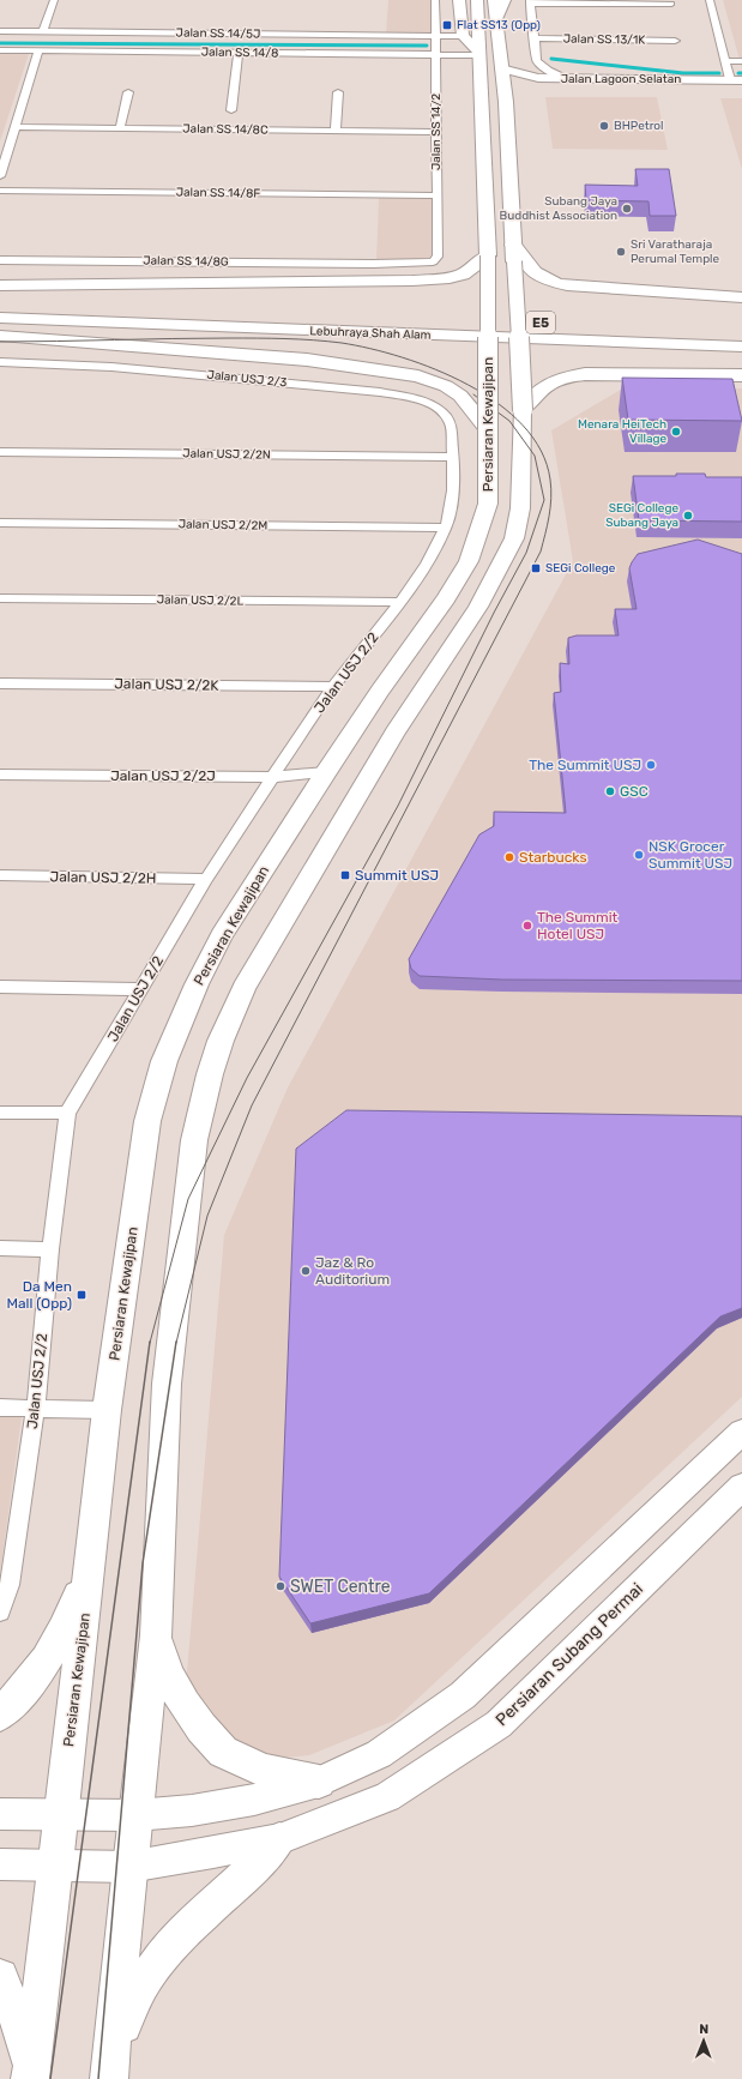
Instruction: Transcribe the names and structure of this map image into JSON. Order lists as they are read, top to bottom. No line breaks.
{"streets":{"highway":["E5","Lebuhraya Shah Alam"],"main road":["Jalan Lagoon Selatan","Persiaran Kewajipan","Persiaran Subang Permai"],"street":["Jalan SS 14/5J","Jalan SS 13/1K","Jalan SS 14/8","Jalan SS 14/8C","Jalan SS 14/2","Jalan SS 14/8F","Jalan SS 14/8G","Jalan USJ 2/3","Jalan USJ 2/2N","Jalan USJ 2/2M","Jalan USJ 2/2L","Jalan USJ 2/2","Jalan USJ 2/2K","Jalan USJ 2/2J","Jalan USJ 2/2H"]},"crossings":[["Jalan SS 14/5J","Jalan SS 14/2"],["Jalan SS 14/8","Jalan SS 14/2"],["Jalan SS 14/8","Persiaran Kewajipan"],["Jalan SS 14/8C","Jalan SS 14/2"],["Jalan SS 14/2","Jalan SS 14/8F"],["Jalan SS 14/2","Jalan SS 14/8G"],["Jalan USJ 2/3","Jalan USJ 2/2N"],["Jalan USJ 2/3","Jalan USJ 2/2"],["Persiaran Kewajipan","Jalan USJ 2/2J"],["Persiaran Kewajipan","Persiaran Subang Permai"],["Jalan USJ 2/2N","Jalan USJ 2/2"],["Jalan USJ 2/2M","Jalan USJ 2/2"],["Jalan USJ 2/2L","Jalan USJ 2/2"],["Jalan USJ 2/2","Jalan USJ 2/2K"],["Jalan USJ 2/2","Jalan USJ 2/2J"],["Jalan USJ 2/2","Jalan USJ 2/2H"]],"places":{"transit":["Flat SS13 (Opp)","SEGi College","Summit USJ","Da Men Mall (Opp)"],"other":["BHPetrol","Subang Jaya Buddhist Association","Sri Varatharaja Perumal Temple","Menara HeiTech Village","SEGi College Subang Jaya","The Summit USJ","GSC","NSK Grocer Summit USJ","Starbucks","The Summit Hotel USJ","Jaz & Ro Auditorium","SWET Centre"]},"north":"top"}
